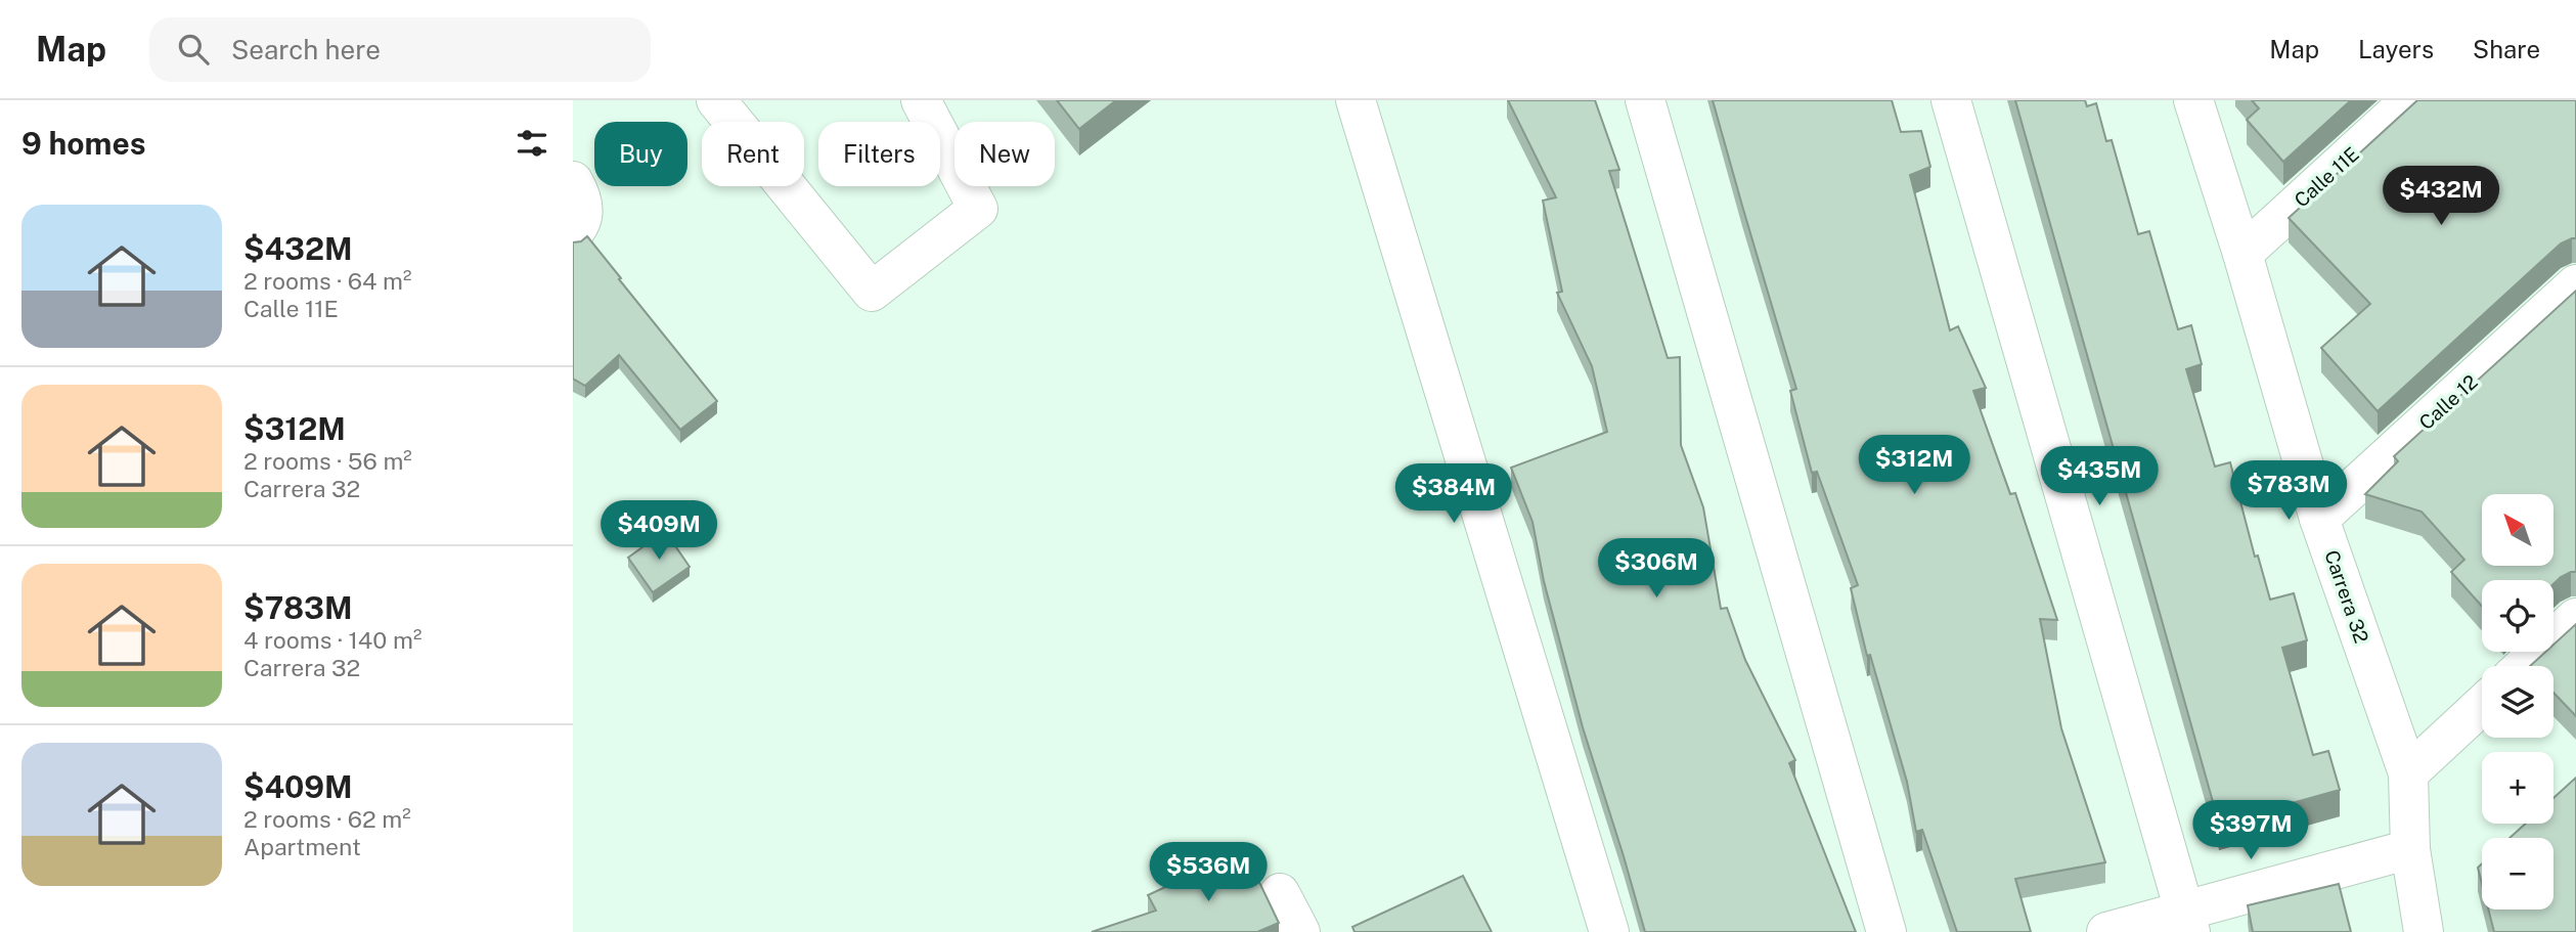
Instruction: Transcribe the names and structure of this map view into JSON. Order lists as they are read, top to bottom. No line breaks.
{"streets":{"street":["Calle 11E","Calle 12","Carrera 32"]},"crossings":[["Calle 11E","Carrera 32"],["Calle 12","Carrera 32"]],"north":"top left","page":{"header":"Map","search":"Search here","nav":["Map","Layers","Share"],"heading":"9 homes","chip":["Buy","Rent","Filters","New"],"price":["$432M","$312M","$435M","$783M","$384M","$409M","$306M","$397M","$536M"],"list":[{"name":"$432M","note":"2 rooms · 64 m² · Calle 11E"},{"name":"$312M","note":"2 rooms · 56 m² · Carrera 32"},{"name":"$783M","note":"4 rooms · 140 m² · Carrera 32"},{"name":"$409M","note":"2 rooms · 62 m² · Apartment"}],"map_buttons":["+","−"]}}
